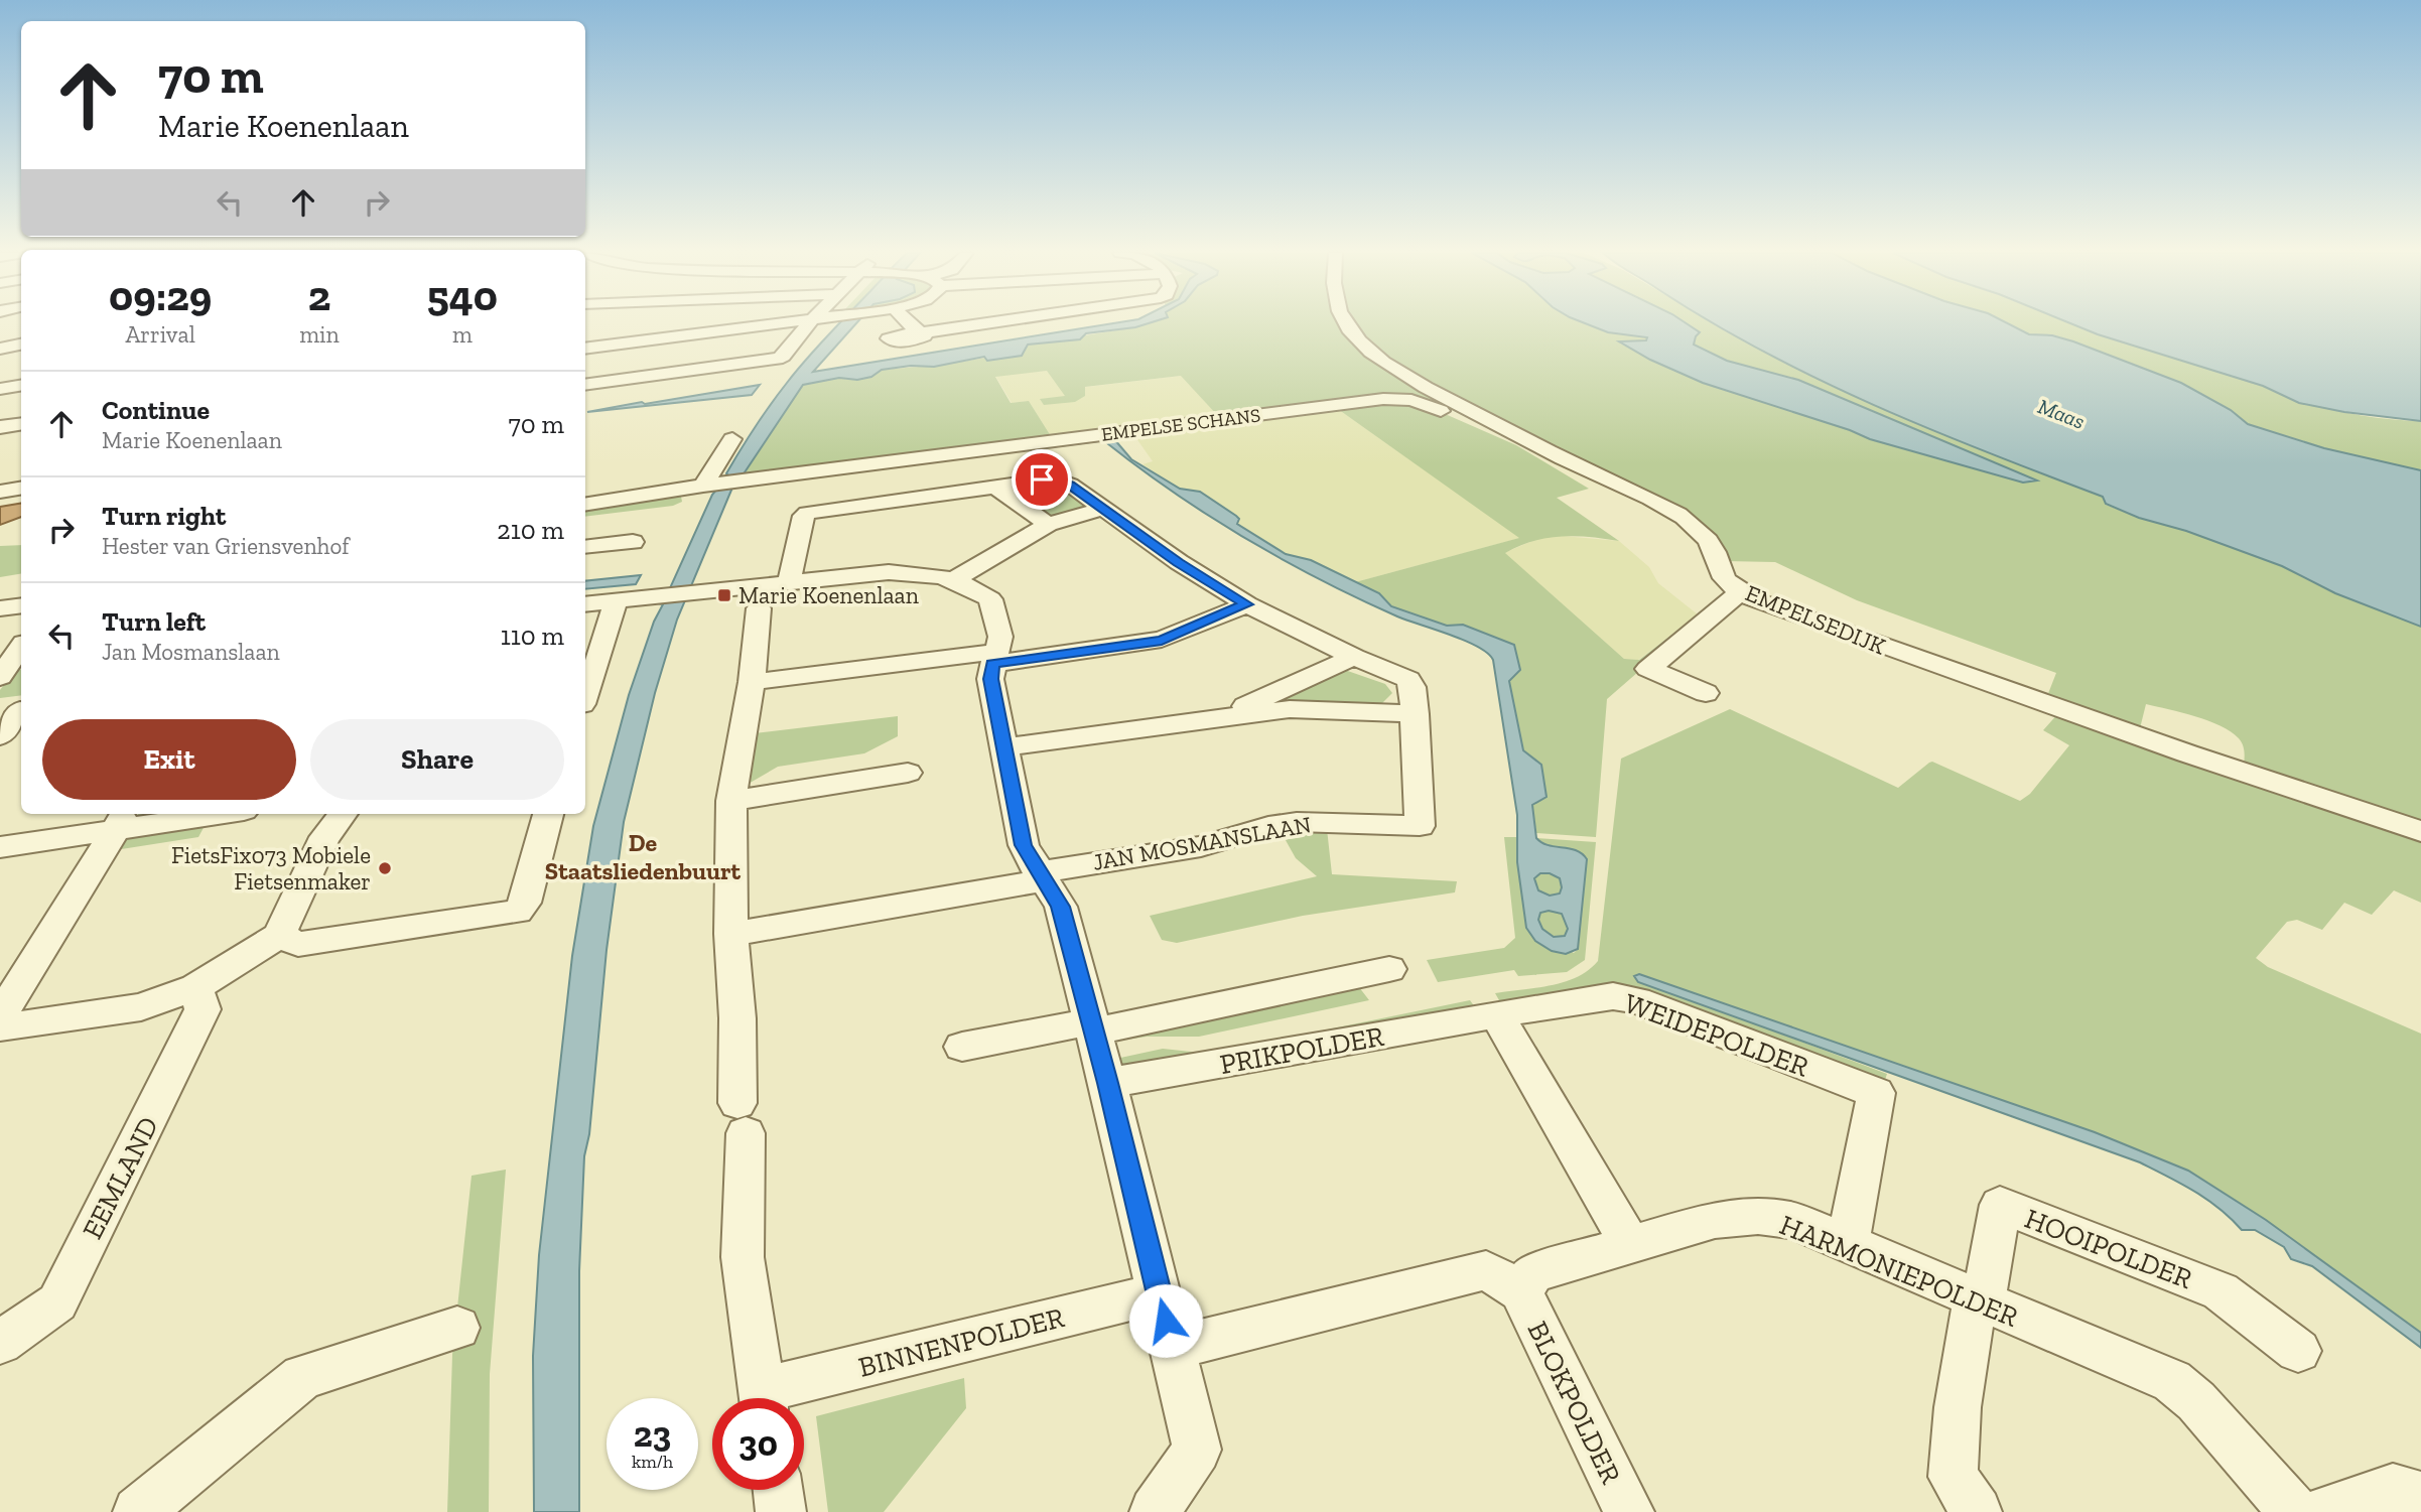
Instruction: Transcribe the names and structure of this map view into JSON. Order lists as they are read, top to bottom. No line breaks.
{"streets":{"street":["EMPELSE SCHANS","EMPELSEDIJK","JAN MOSMANSLAAN","WEIDEPOLDER","PRIKPOLDER","EEMLAND","HOOIPOLDER","HARMONIEPOLDER","BINNENPOLDER","BLOKPOLDER"]},"crossings":[["EMPELSE SCHANS","EMPELSEDIJK"],["WEIDEPOLDER","PRIKPOLDER"],["WEIDEPOLDER","HARMONIEPOLDER"],["HOOIPOLDER","HARMONIEPOLDER"],["HARMONIEPOLDER","BLOKPOLDER"]],"districts":["De Staatsliedenbuurt"],"water":["Maas"],"places":{"transit":["Marie Koenenlaan"],"other":["FietsFix073 Mobiele Fietsenmaker"]},"page":{"turn":["70 m","Marie Koenenlaan"],"eta":["09:29","Arrival","2","min","540","m"],"list":[{"name":"Continue","note":"Marie Koenenlaan","value":"70 m"},{"name":"Turn right","note":"Hester van Griensvenhof","value":"210 m"},{"name":"Turn left","note":"Jan Mosmanslaan","value":"110 m"}],"buttons":["Exit","Share"],"speed":"23 km/h","limit":"30"}}
